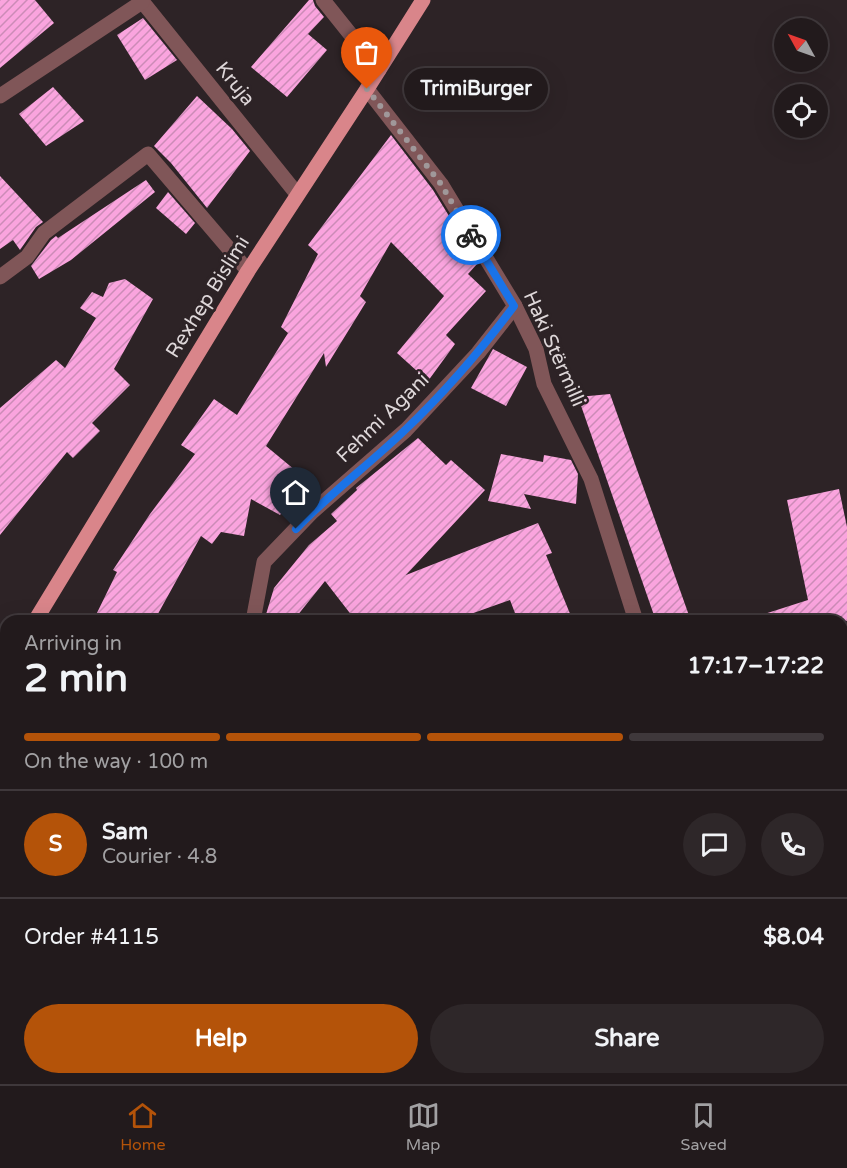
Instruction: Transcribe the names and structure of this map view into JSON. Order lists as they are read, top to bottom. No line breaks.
{"streets":{"main road":["Rexhep Bislimi"],"street":["Kruja","Haki Stërmilli","Fehmi Agani"]},"crossings":[["Kruja","Rexhep Bislimi"],["Rexhep Bislimi","Haki Stërmilli"],["Haki Stërmilli","Fehmi Agani"]],"places":["TrimiBurger"],"north":"top left","page":{"bubble":"TrimiBurger","heading":["2 min","Arriving in","17:17–17:22"],"panel":["Sam","Courier · 4.8","Order #4115","$8.04"],"bar":"On the way · 100 m","round":"S","buttons":["Help","Share"],"tabs":["Home","Map","Saved"]}}
